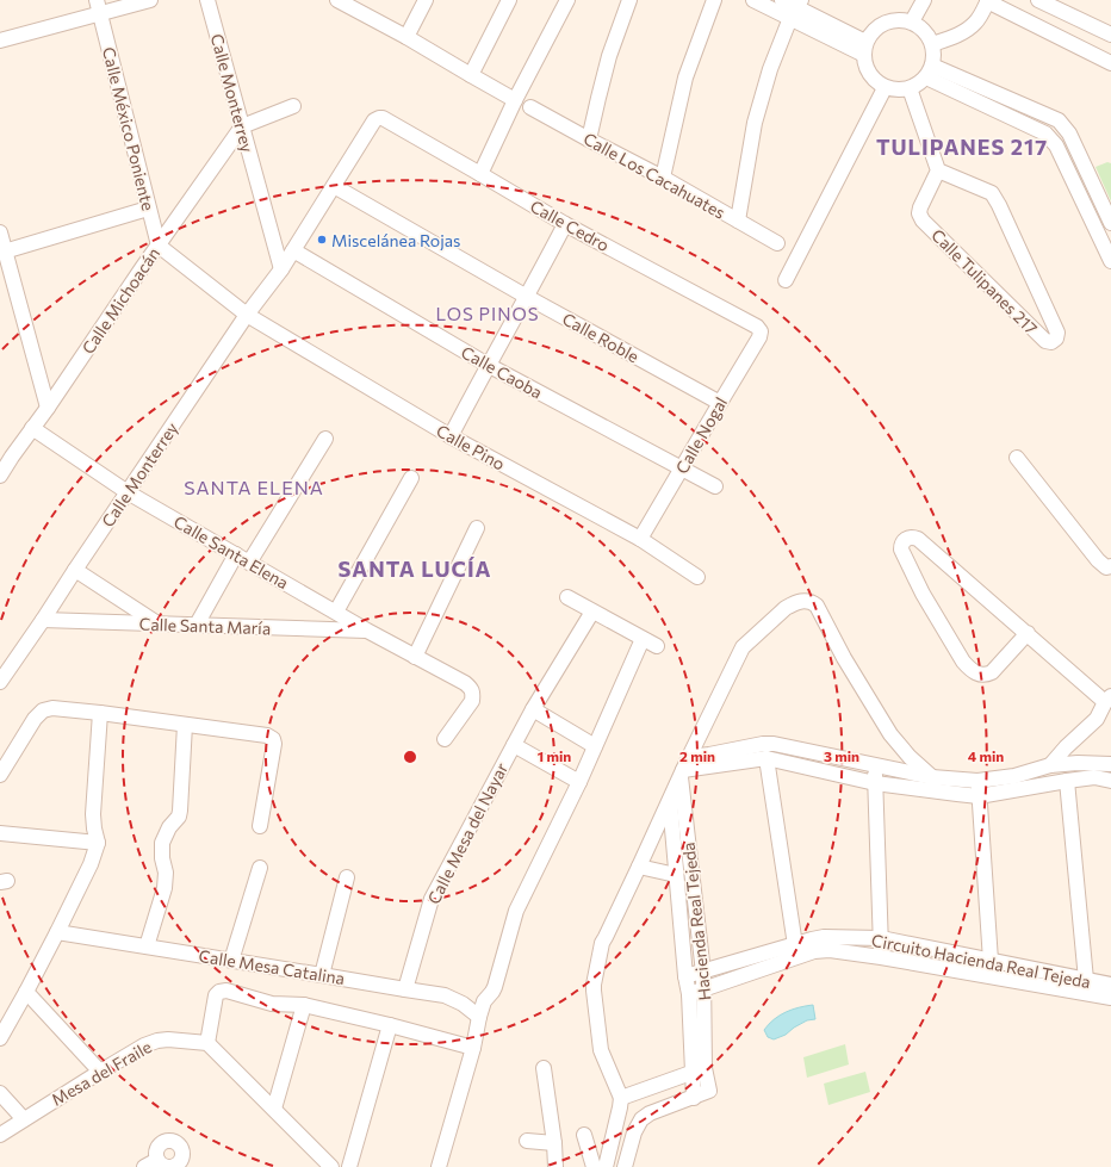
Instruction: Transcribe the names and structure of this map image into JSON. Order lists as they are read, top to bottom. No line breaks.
{"streets":{"street":["Calle Monterrey","Calle México Poniente","Calle Los Cacahuates","Calle Cedro","Calle Tulipanes 217","Calle Michoacán","Calle Roble","Calle Caoba","Calle Nogal","Calle Pino","Calle Santa Elena","Calle Santa María","Calle Mesa del Nayar","Hacienda Real Tejeda","Circuito Hacienda Real Tejeda","Calle Mesa Catalina","Mesa del Fraile"]},"crossings":[["Calle Monterrey","Calle Cedro"],["Calle Monterrey","Calle Michoacán"],["Calle Monterrey","Calle Roble"],["Calle Monterrey","Calle Caoba"],["Calle Monterrey","Calle Pino"],["Calle Monterrey","Calle Santa Elena"],["Calle Monterrey","Calle Santa María"],["Calle México Poniente","Calle Michoacán"],["Calle México Poniente","Calle Pino"],["Calle Cedro","Calle Nogal"],["Calle Michoacán","Calle Pino"],["Calle Michoacán","Calle Santa Elena"],["Calle Roble","Calle Nogal"],["Calle Caoba","Calle Nogal"],["Calle Nogal","Calle Pino"],["Calle Santa Elena","Calle Santa María"],["Calle Mesa del Nayar","Calle Mesa Catalina"],["Hacienda Real Tejeda","Circuito Hacienda Real Tejeda"],["Calle Mesa Catalina","Mesa del Fraile"]],"districts":["TULIPANES 217","LOS PINOS","SANTA ELENA","SANTA LUCÍA"],"places":["Miscelánea Rojas"],"rings":["1 min","2 min","3 min","4 min"]}
